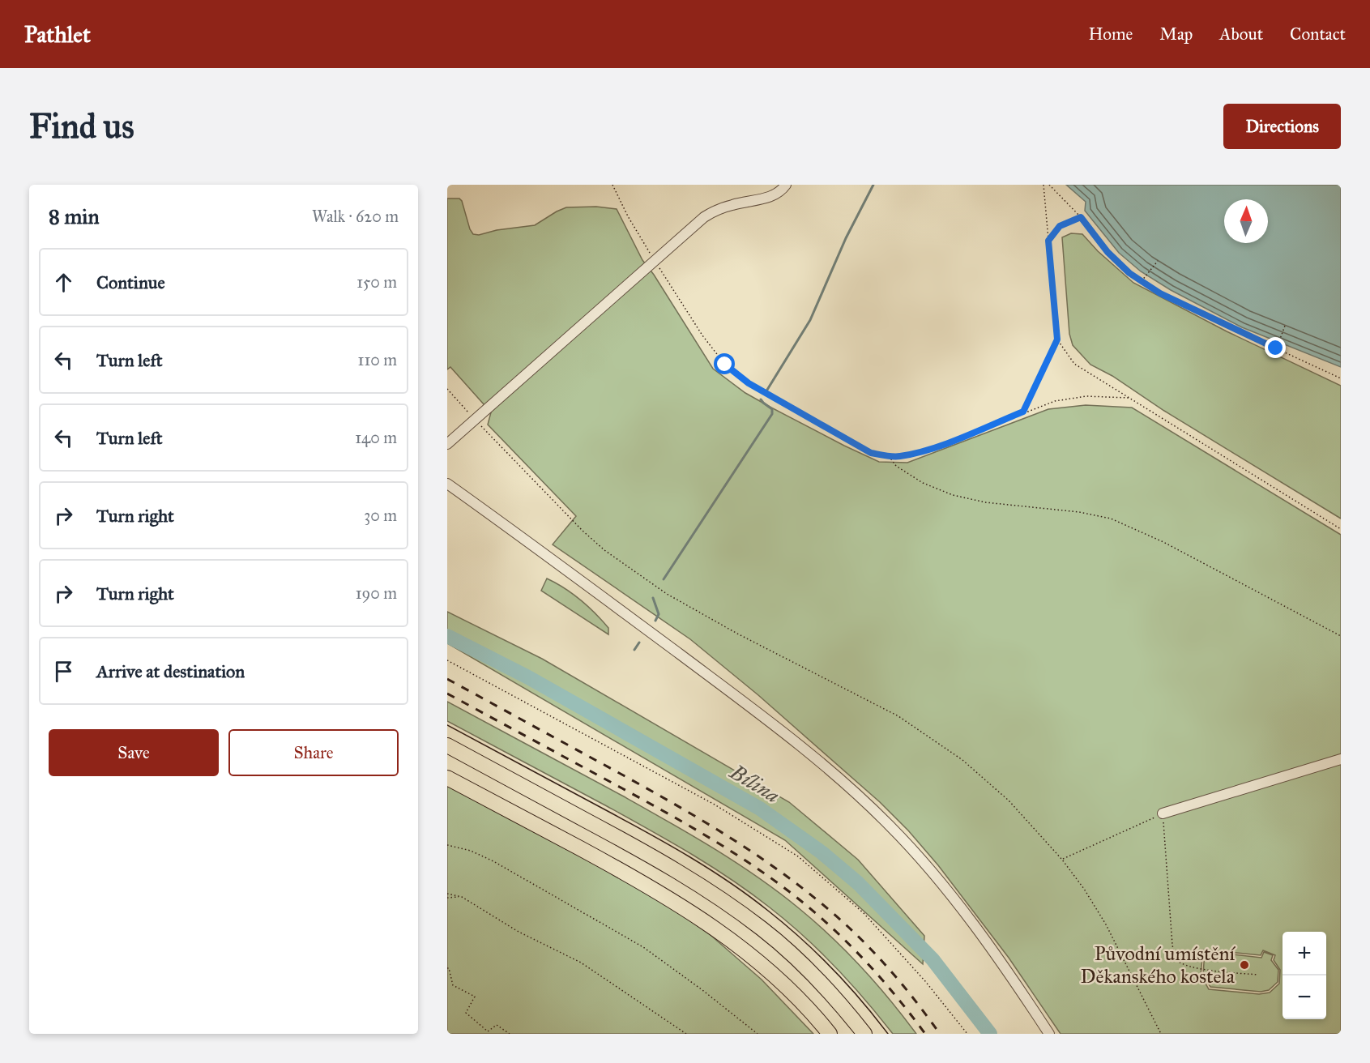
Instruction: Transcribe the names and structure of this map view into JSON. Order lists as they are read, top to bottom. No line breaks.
{"water":["Bílina"],"places":["Původní umístění Děkanského kostela"],"north":"top","page":{"header":"Pathlet","nav":["Home","Map","About","Contact"],"buttons":["Directions",["Save","Share"]],"title":"Find us","heading":["8 min","Walk · 620 m"],"list":[["Continue","150 m"],["Turn left","110 m"],["Turn left","140 m"],["Turn right","30 m"],["Turn right","190 m"],"Arrive at destination"],"map_buttons":["+","−"]}}
